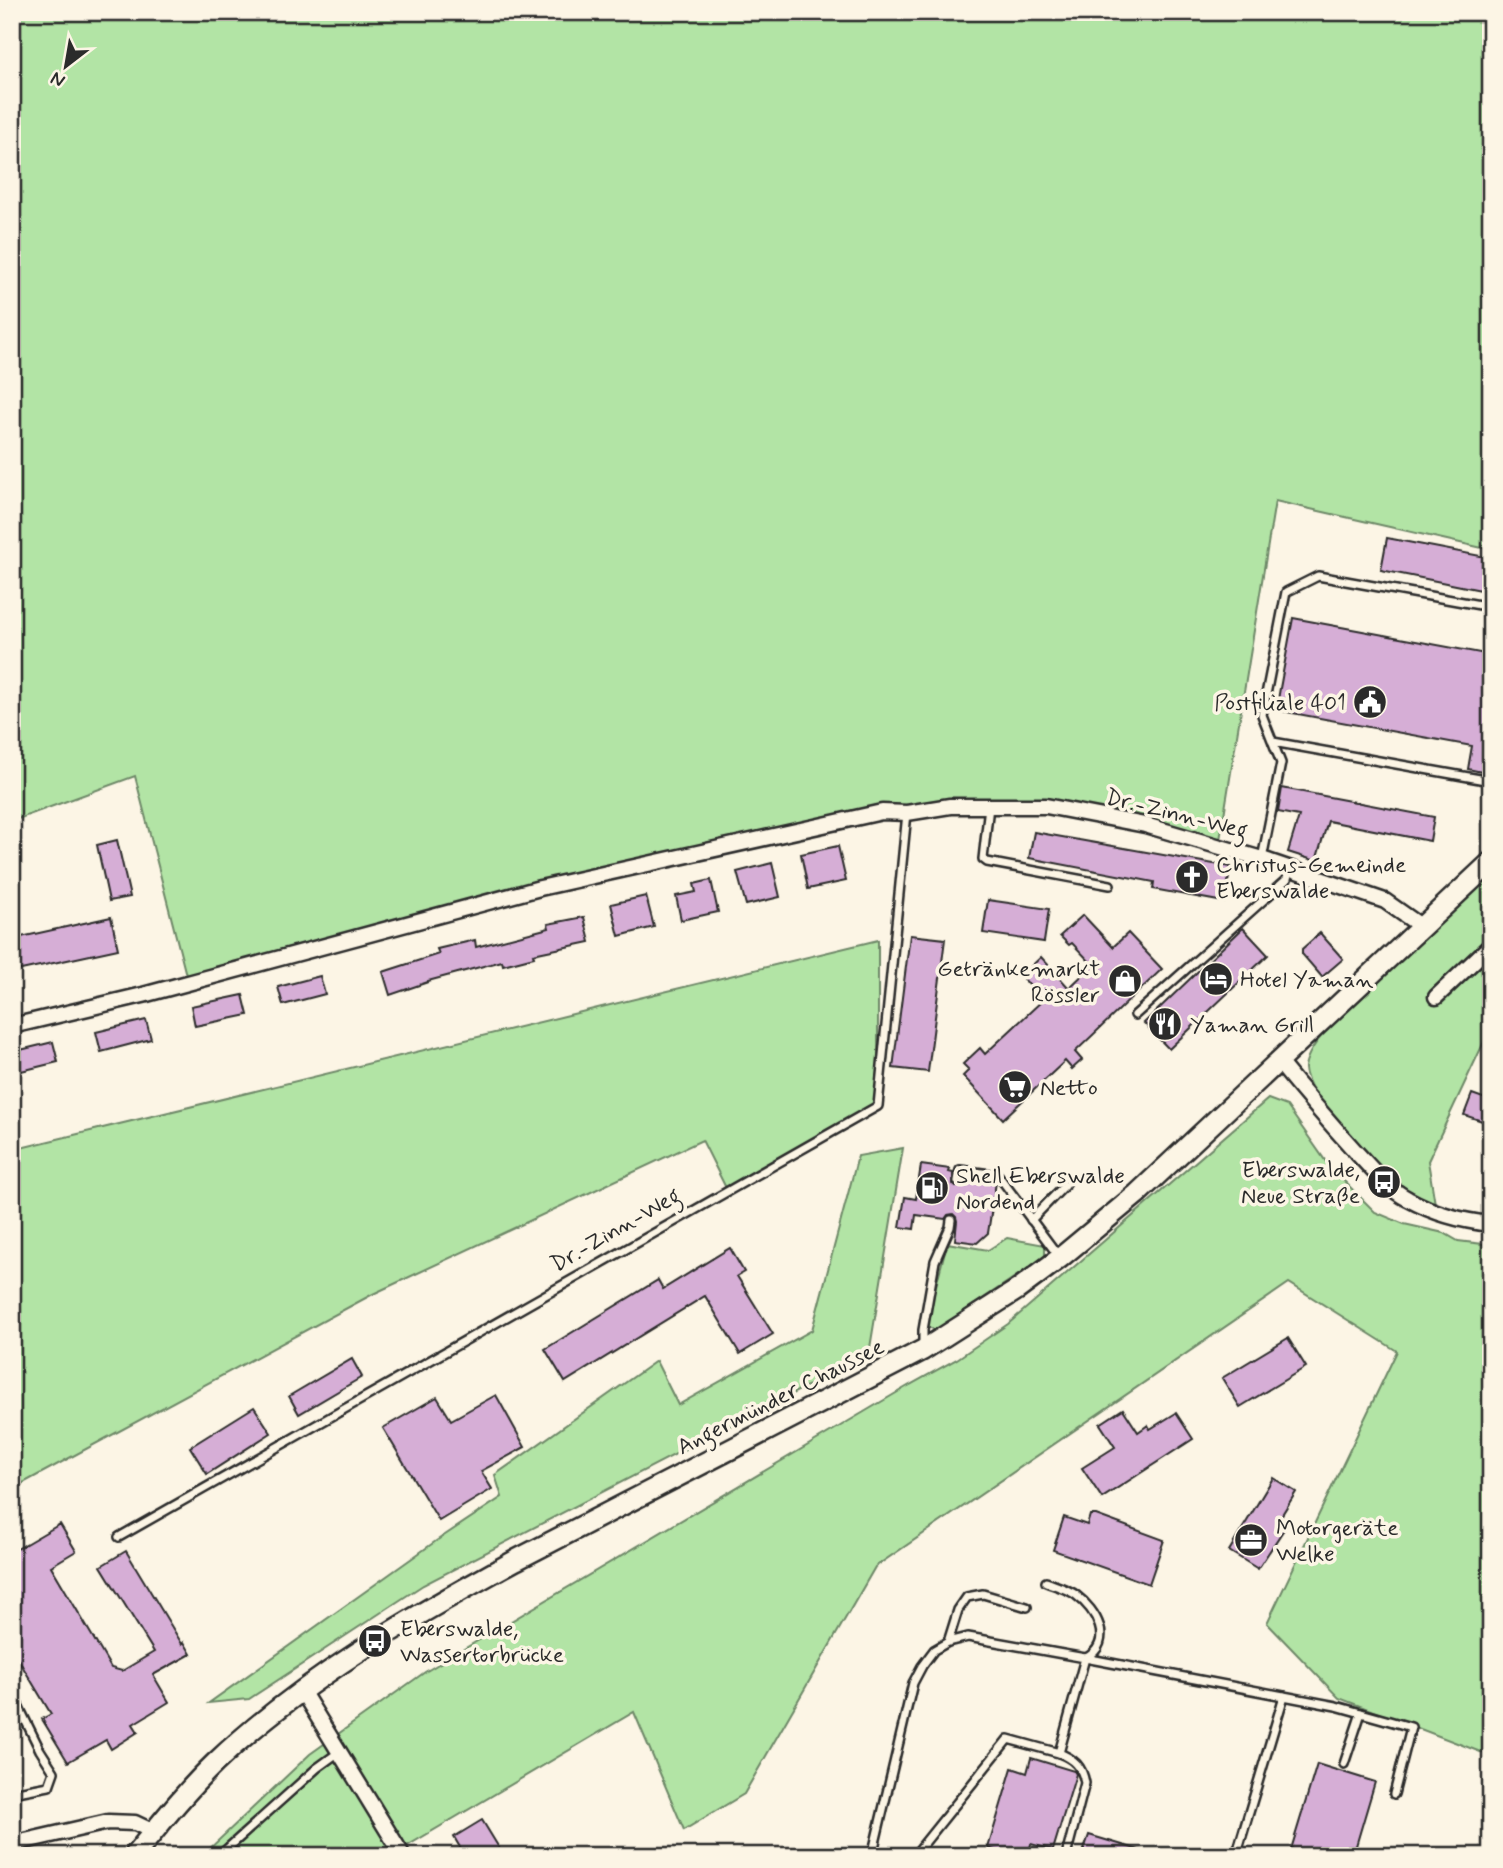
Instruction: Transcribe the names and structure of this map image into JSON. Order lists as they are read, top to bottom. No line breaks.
{"streets":{"main road":["Angermünder Chaussee"],"street":["Dr.-Zinn-Weg"]},"crossings":[["Dr.-Zinn-Weg","Angermünder Chaussee"]],"places":{"public building":["Postfiliale 401"],"church":["Christus-Gemeinde Eberswalde"],"hotel":["Hotel Yaman"],"shop":["Getränkemarkt Rössler"],"restaurant":["Yaman Grill"],"supermarket":["Netto"],"bus stop":["Eberswalde, Neue Straße","Eberswalde, Wassertorbrücke"],"fuel station":["Shell Eberswalde Nordend"],"office":["Motorgeräte Welke"]},"north":"bottom left"}
